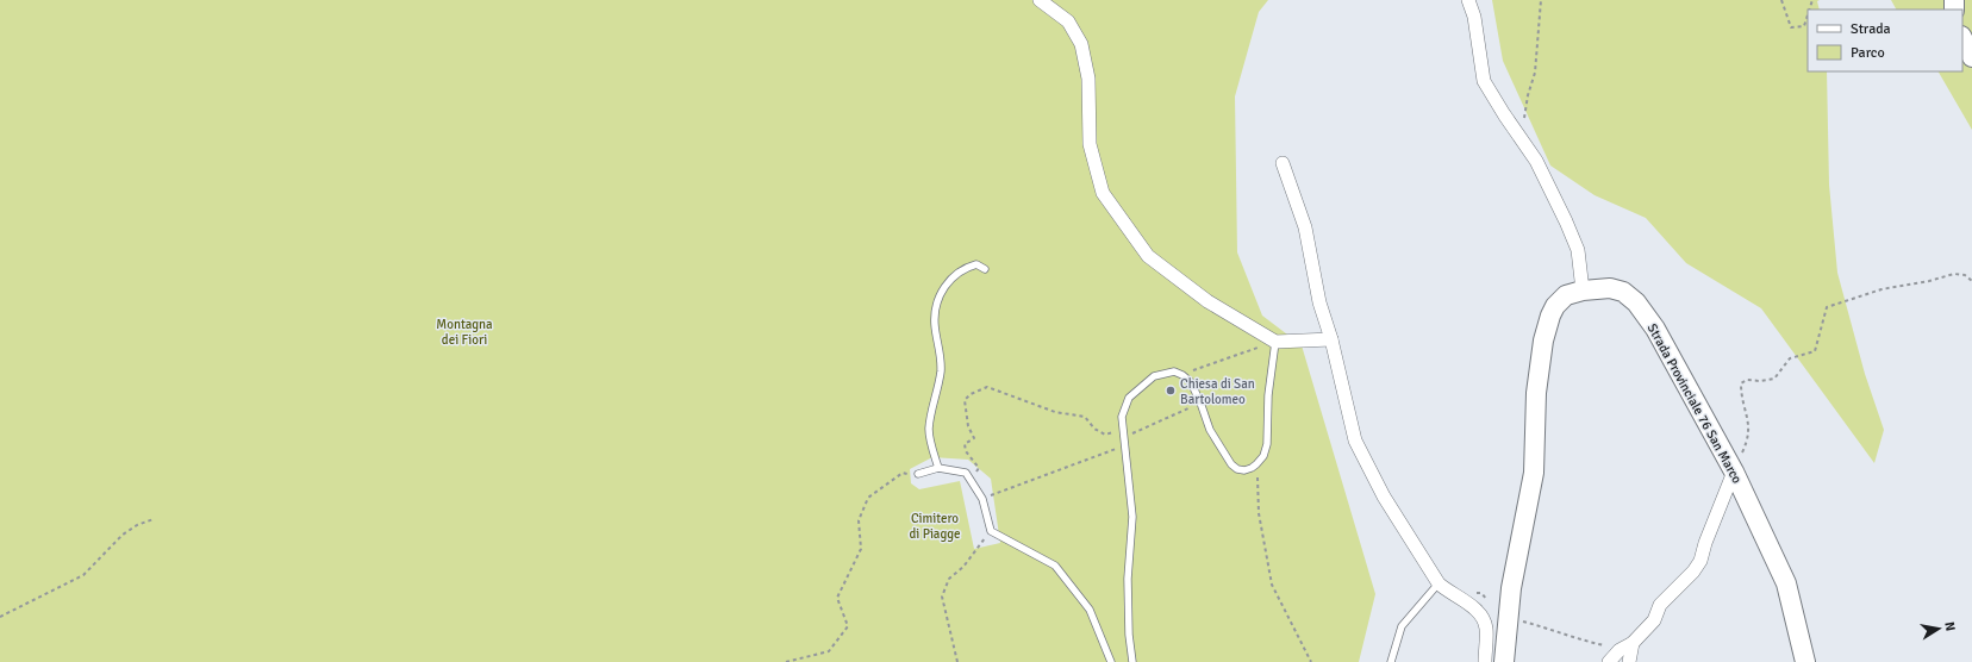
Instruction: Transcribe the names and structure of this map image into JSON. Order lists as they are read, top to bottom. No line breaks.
{"streets":{"street":["Strada Provinciale 76 San Marco"]},"parks":["Montagna dei Fiori","Cimitero di Piagge"],"places":["Chiesa di San Bartolomeo"],"legend":["Strada","Parco"],"north":"right"}
